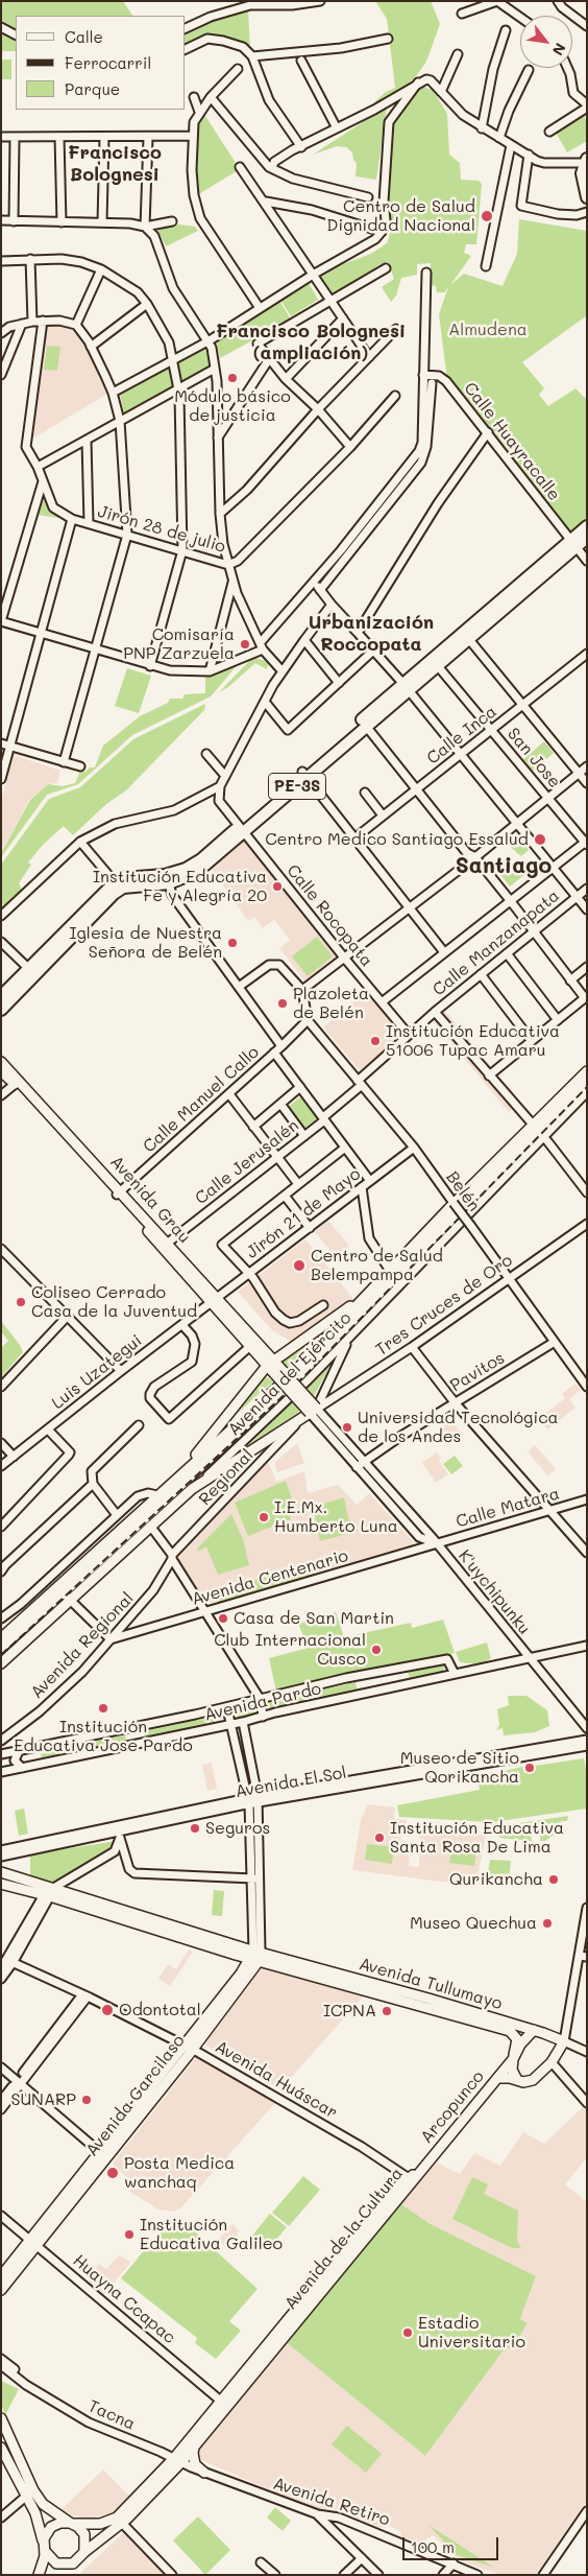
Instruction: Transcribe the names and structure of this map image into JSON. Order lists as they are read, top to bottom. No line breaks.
{"streets":{"highway":["PE-3S"],"main road":["Avenida Grau","Avenida del Ejército","Avenida Tullumayo","Avenida Garcilaso","Arcopunco","Avenida de la Cultura"],"street":["Calle Huayracalle","Jirón 28 de julio","Calle Inca","San Jose","Calle Rocopata","Calle Manzanapata","Calle Manuel Callo","Calle Jerusalén","Belén","Jirón 21 de Mayo","Tres Cruces de Oro","Luis Uzategui","Pavitos","Regional","Calle Matara","Avenida Centenario","K'uychipunku","Avenida Regional","Avenida Pardo","Avenida El Sol","Avenida Huáscar","Huayna Ccapac","Tacna","Avenida Retiro"]},"crossings":[["Calle Huayracalle","PE-3S"],["Calle Inca","San Jose"],["San Jose","PE-3S"],["PE-3S","Calle Rocopata"],["Calle Manuel Callo","Belén"],["Calle Manuel Callo","Avenida Grau"],["Calle Jerusalén","Belén"],["Calle Jerusalén","Avenida Grau"],["Belén","Jirón 21 de Mayo"],["Belén","Tres Cruces de Oro"],["Belén","Pavitos"],["Avenida Grau","Jirón 21 de Mayo"],["Avenida Grau","Luis Uzategui"],["Jirón 21 de Mayo","Luis Uzategui"],["Regional","Avenida Regional"],["Calle Matara","Avenida Centenario"],["Calle Matara","K'uychipunku"],["Avenida Centenario","K'uychipunku"],["Avenida Centenario","Avenida Regional"],["K'uychipunku","Avenida Pardo"],["Avenida Tullumayo","Avenida Garcilaso"],["Avenida Tullumayo","Arcopunco"],["Avenida Huáscar","Avenida Garcilaso"],["Avenida Huáscar","Arcopunco"],["Avenida Huáscar","Avenida de la Cultura"],["Avenida Garcilaso","Huayna Ccapac"],["Arcopunco","Avenida de la Cultura"],["Avenida de la Cultura","Huayna Ccapac"],["Avenida de la Cultura","Tacna"],["Tacna","Avenida Retiro"]],"districts":["Francisco Bolognesi","Francisco Bolognesi (ampliación)","Urbanización Roccopata","Santiago"],"parks":["Almudena"],"places":["Centro de Salud Dignidad Nacional","Módulo básico de justicia","Comisaría PNP Zarzuela","Centro Medico Santiago Essalud","Institución Educativa Fe y Alegría 20","Iglesia de Nuestra Señora de Belén","Plazoleta de Belén","Institución Educativa 51006 Tupac Amaru","Centro de Salud Belempampa","Coliseo Cerrado Casa de la Juventud","Universidad Tecnológica de los Andes","I.E.Mx. Humberto Luna","Casa de San Martin","Club Internacional Cusco","Institución Educativa Jose Pardo","Museo de Sitio Qorikancha","Seguros","Institución Educativa Santa Rosa De Lima","Qurikancha","Museo Quechua","Odontotal","ICPNA","SUNARP","Posta Medica wanchaq","Institución Educativa Galileo","Estadio Universitario"],"legend":["Calle","Ferrocarril","Parque"],"scale_bar":"100 m","north":"bottom right"}
